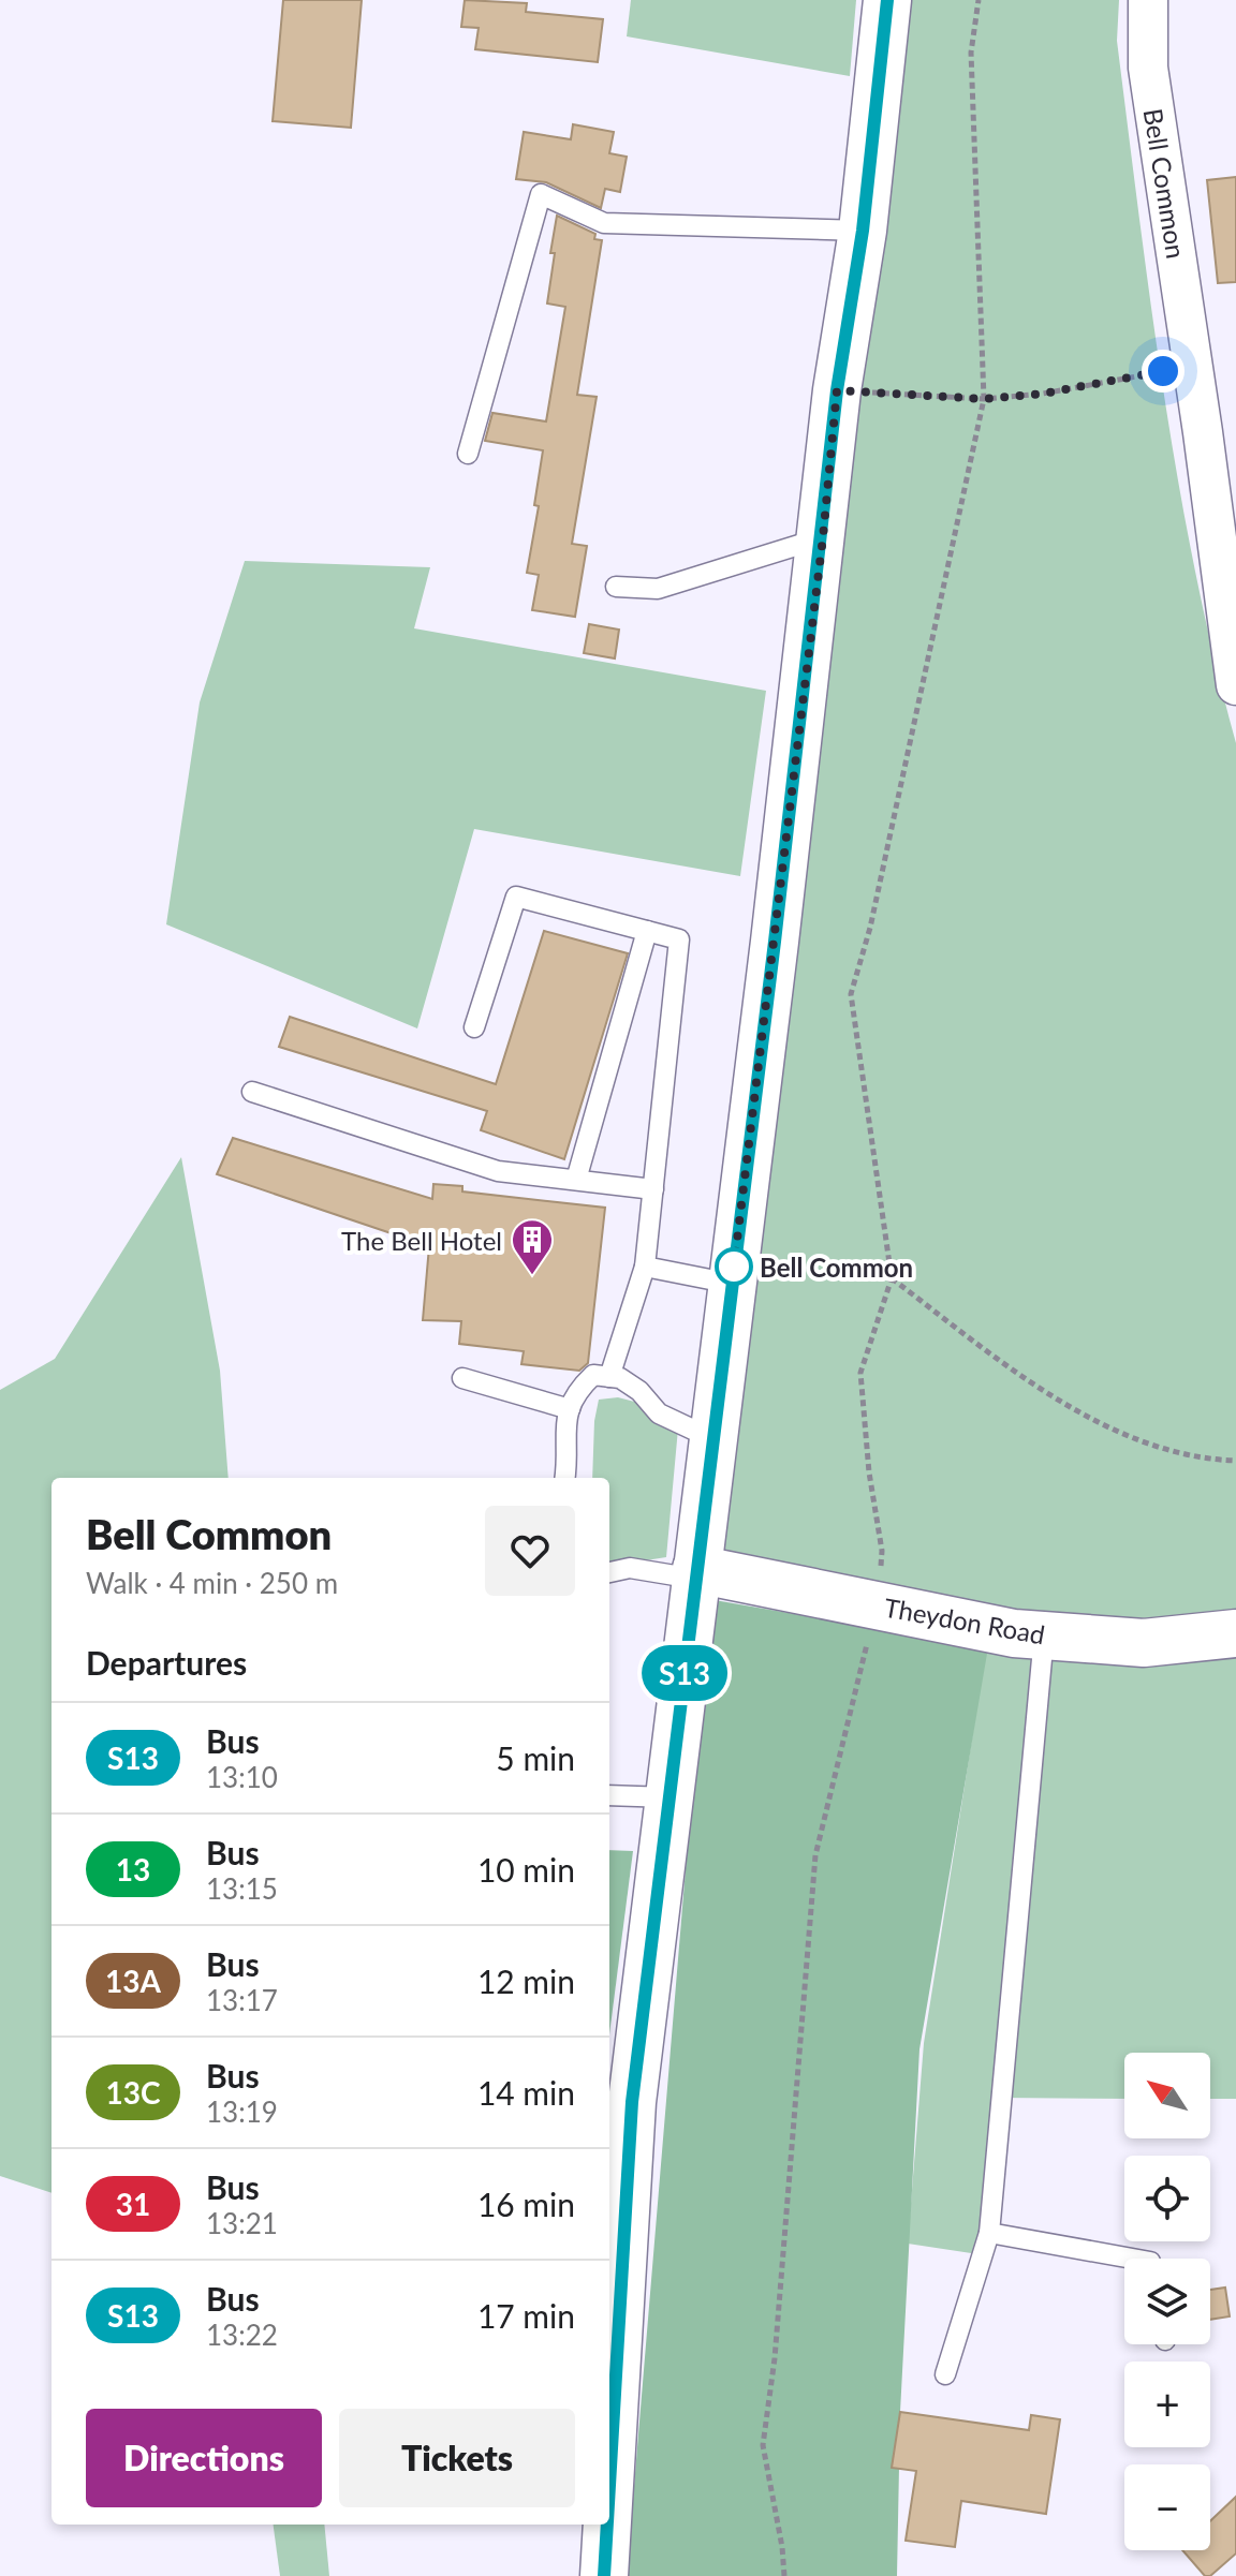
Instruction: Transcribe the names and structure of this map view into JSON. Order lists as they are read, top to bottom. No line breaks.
{"streets":{"main road":["Theydon Road"],"street":["Bell Common"]},"places":{"other":["Bell Common"],"building":["The Bell Hotel"]},"lines":["bus line S13"],"north":"top left","page":{"on_map":"S13","heading":[["Bell Common","Walk · 4 min · 250 m"],"Departures"],"list":[{"mark":"S13","name":"Bus","note":"13:10","value":"5 min"},{"mark":"13","name":"Bus","note":"13:15","value":"10 min"},{"mark":"13A","name":"Bus","note":"13:17","value":"12 min"},{"mark":"13C","name":"Bus","note":"13:19","value":"14 min"},{"mark":"31","name":"Bus","note":"13:21","value":"16 min"},{"mark":"S13","name":"Bus","note":"13:22","value":"17 min"}],"map_buttons":["+","−"],"buttons":["Directions","Tickets"]}}
